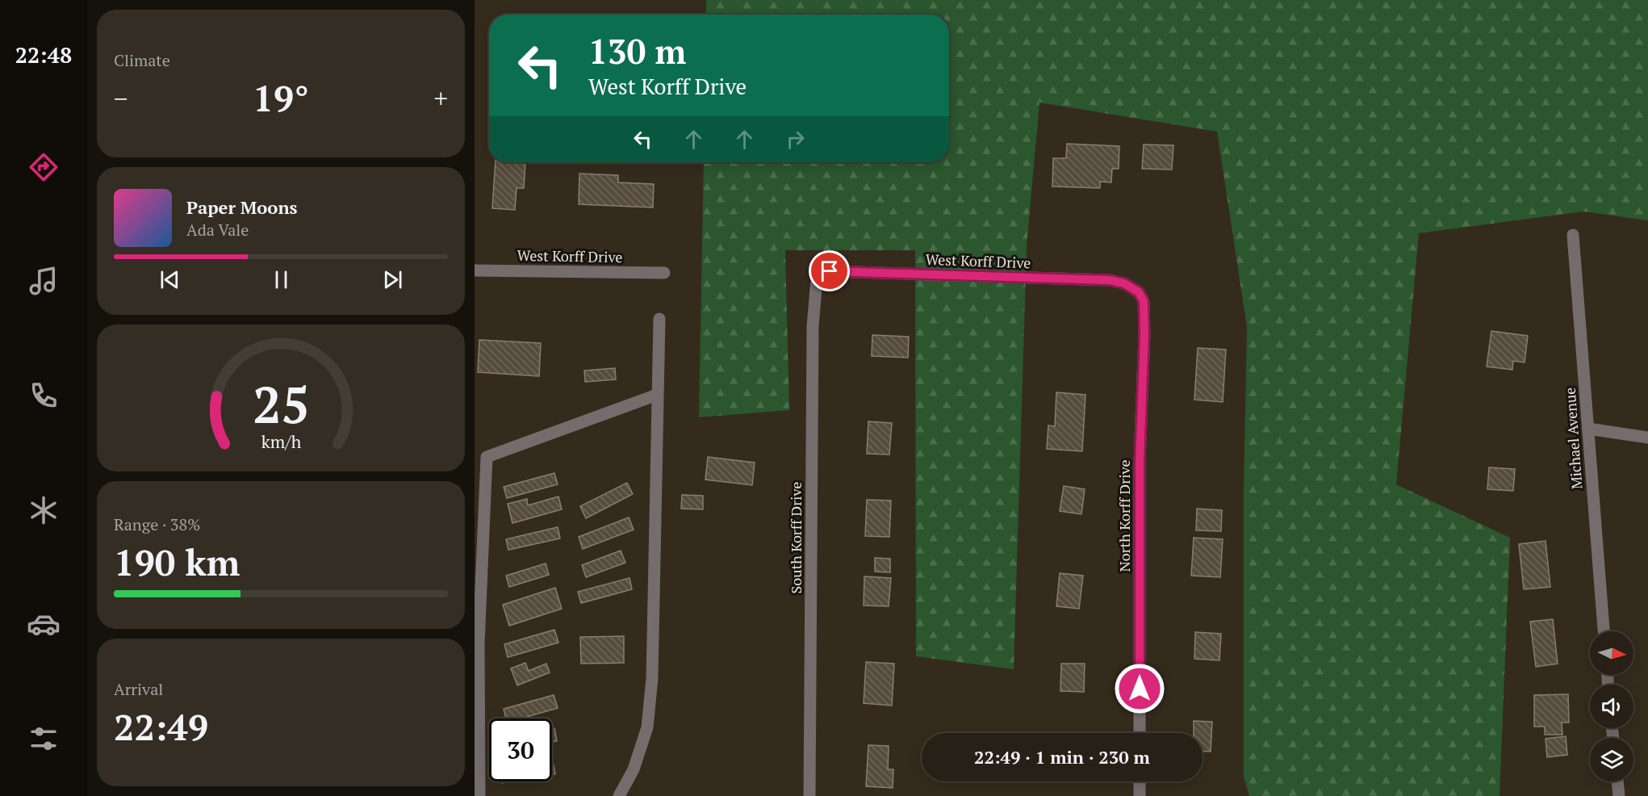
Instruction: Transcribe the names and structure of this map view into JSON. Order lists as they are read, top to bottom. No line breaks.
{"streets":{"street":["West Korff Drive","Michael Avenue","North Korff Drive","South Korff Drive"]},"crossings":[["West Korff Drive","North Korff Drive"],["West Korff Drive","South Korff Drive"]],"north":"right","page":{"tabs":"22:48","tile":["Climate",["Range · 38%","190 km"],["Arrival","22:49"]],"turn":["130 m","West Korff Drive"],"heat":["−","19°","+"],"song":["Paper Moons","Ada Vale"],"limit":"30","trip":"22:49 · 1 min · 230 m","gauge":["25","km/h"]}}
